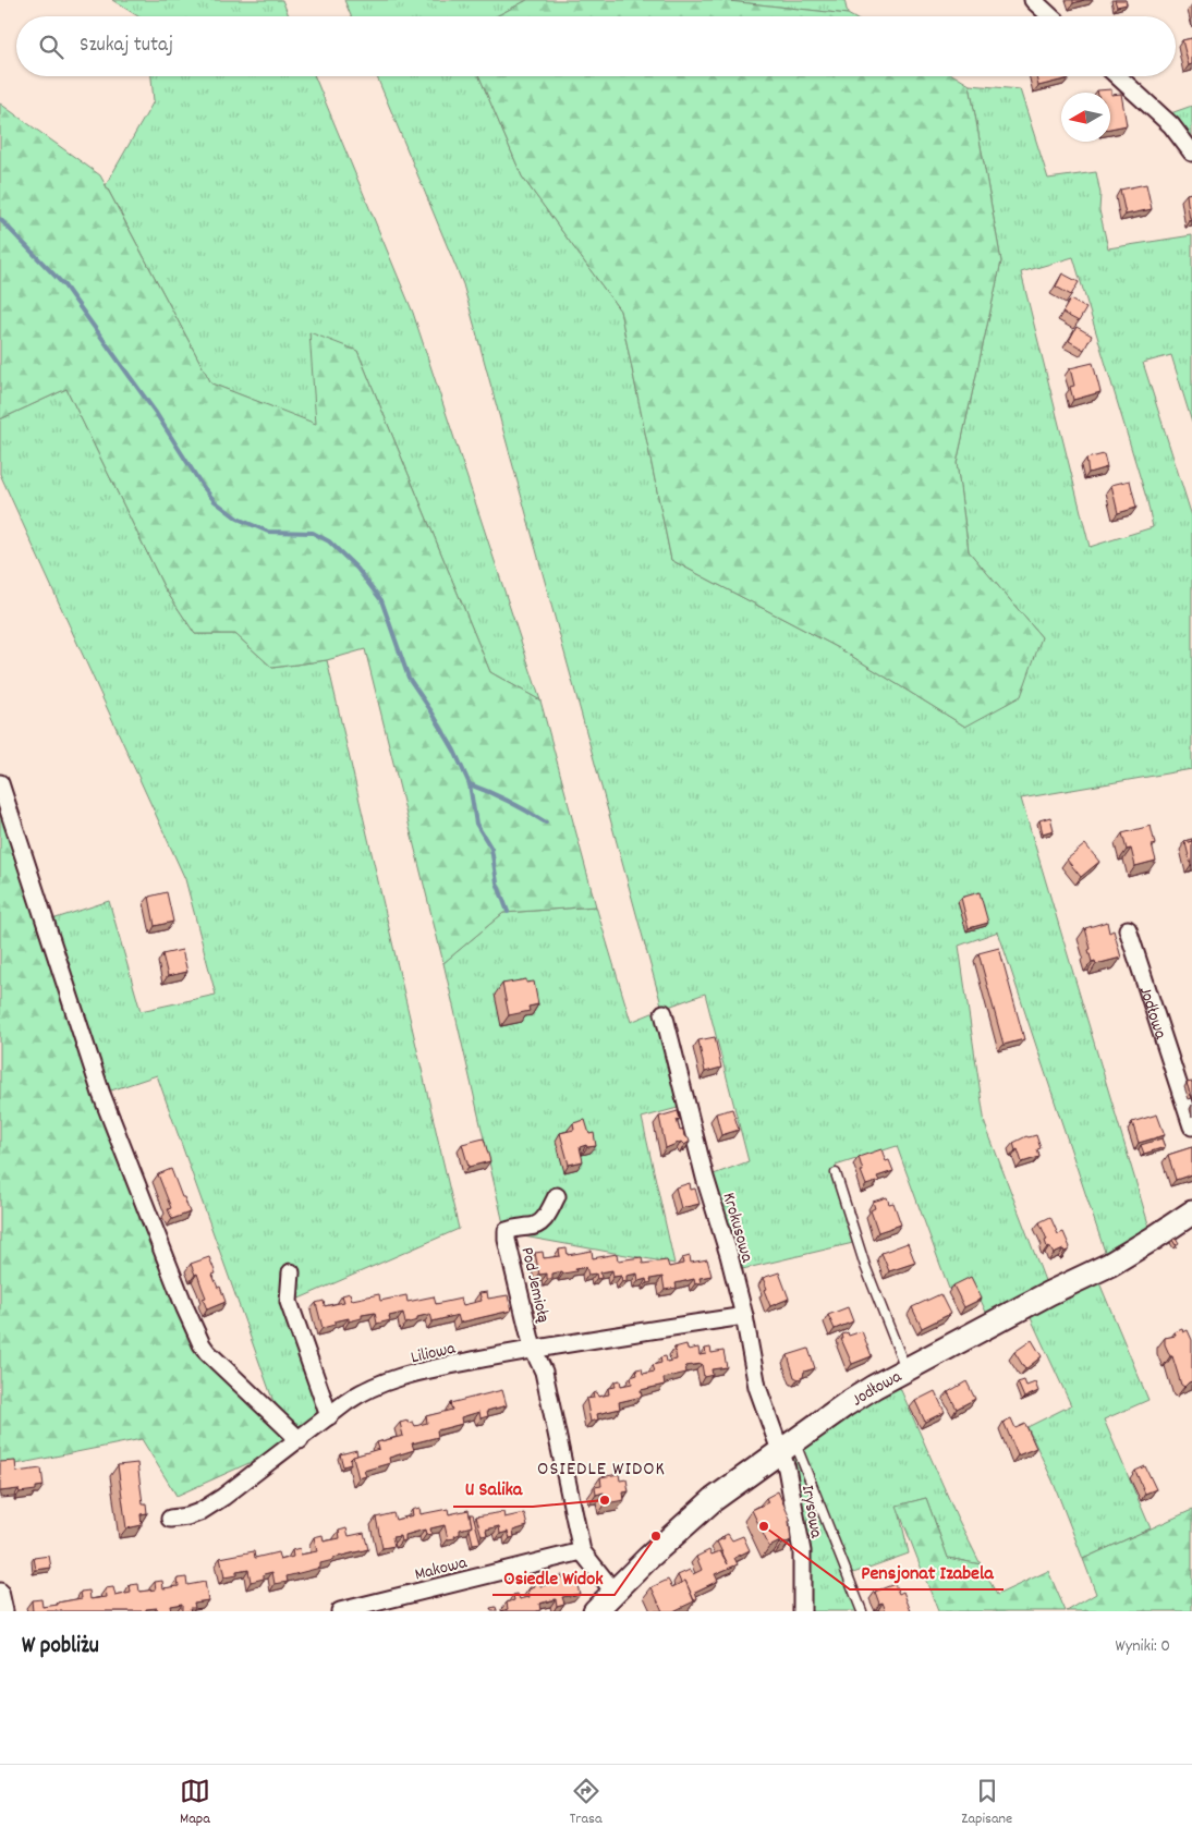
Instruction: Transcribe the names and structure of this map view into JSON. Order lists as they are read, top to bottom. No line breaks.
{"streets":{"street":["Jodłowa","Krokusowa","Pod Jemiołą","Liliowa","Irysowa","Makowa"]},"crossings":[["Jodłowa","Krokusowa"],["Jodłowa","Irysowa"],["Krokusowa","Liliowa"],["Krokusowa","Irysowa"],["Pod Jemiołą","Liliowa"]],"districts":["OSIEDLE WIDOK"],"places":["U Salika","Pensjonat Izabela","Osiedle Widok"],"north":"left","page":{"search":"Szukaj tutaj","heading":["W pobliżu","Wyniki: 0"],"nav":["Mapa","Trasa","Zapisane"]}}
